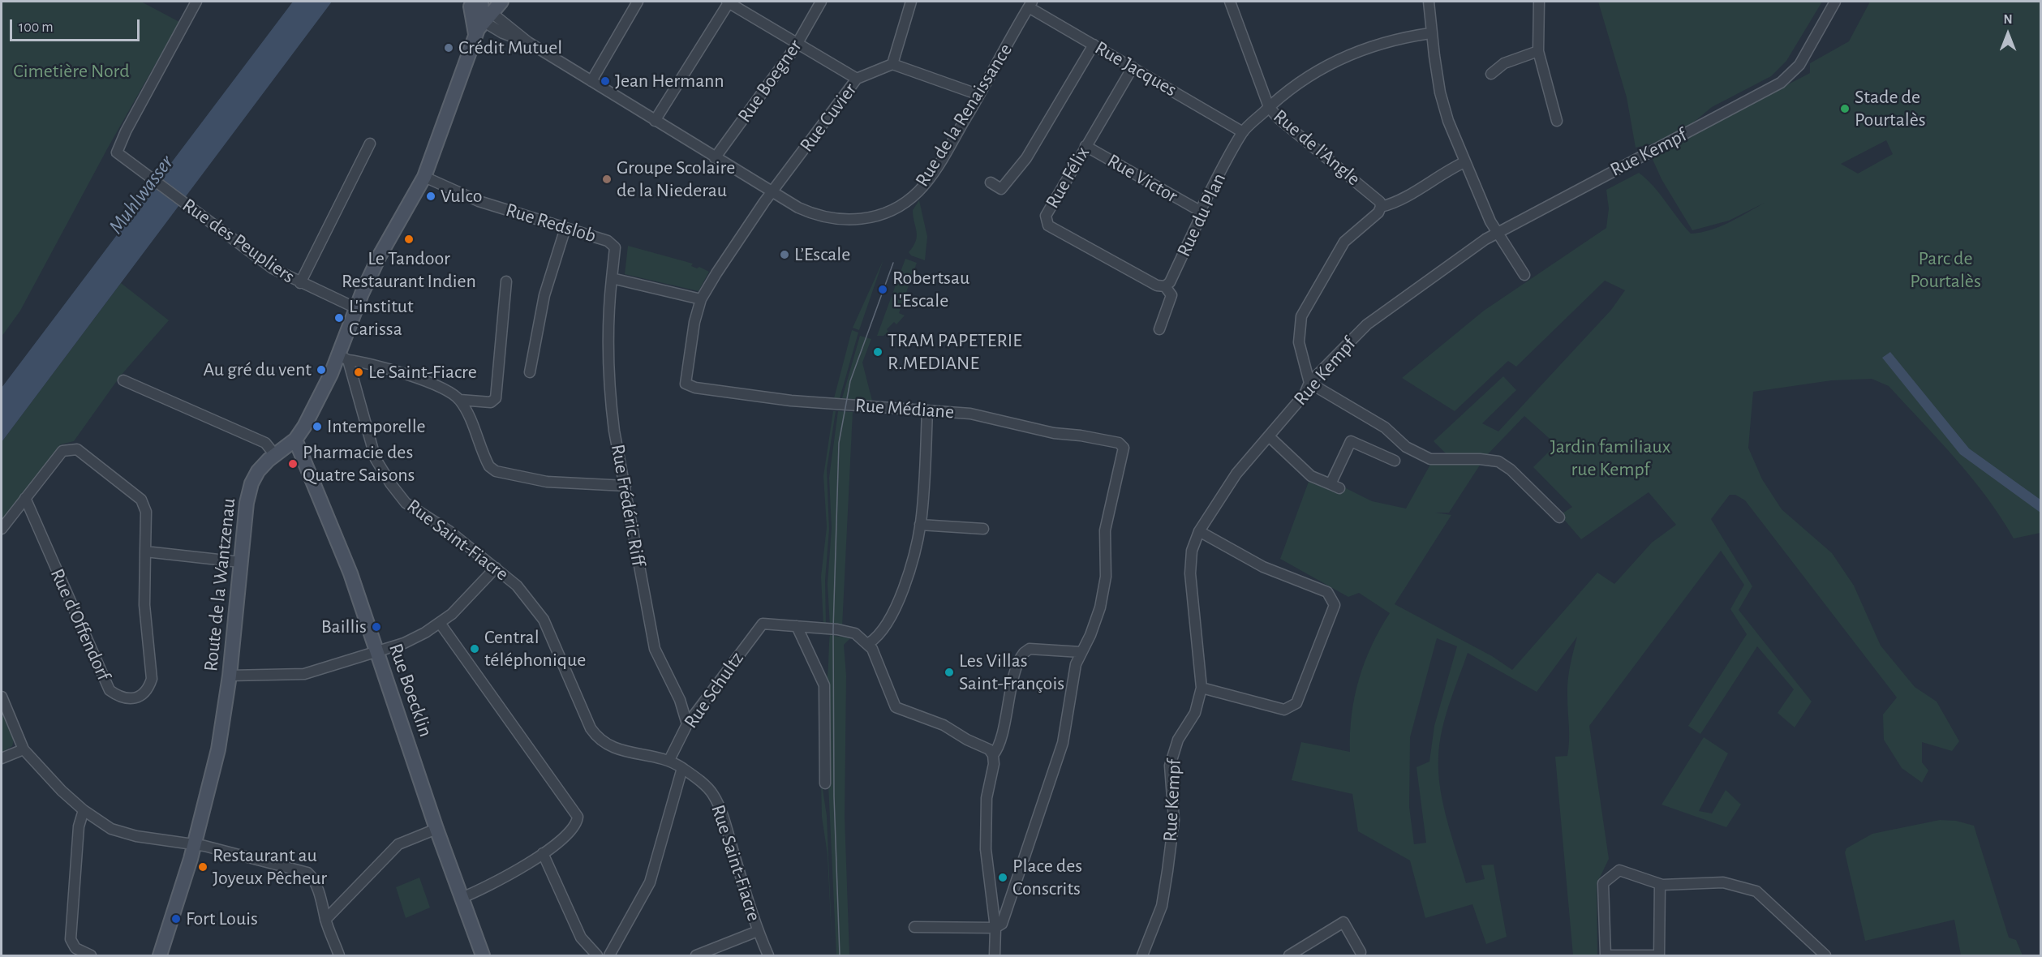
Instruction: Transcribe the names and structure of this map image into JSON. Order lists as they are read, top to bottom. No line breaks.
{"streets":{"main road":["Route de la Wantzenau","Rue Boecklin"],"street":["Rue Jacques","Rue Boegner","Rue de la Renaissance","Rue Cuvier","Rue de l'Angle","Rue Kempf","Rue Félix","Rue Victor","Rue du Plan","Rue Redslob","Rue des Peupliers","Rue Médiane","Rue Frédéric Riff","Rue Saint-Fiacre","Rue d'Offendorf","Rue Schultz"]},"crossings":[["Rue Jacques","Rue de la Renaissance"],["Rue Jacques","Rue Félix"],["Rue Jacques","Rue du Plan"],["Rue Boegner","Rue de la Renaissance"],["Rue de la Renaissance","Rue Cuvier"],["Rue de la Renaissance","Route de la Wantzenau"],["Rue Cuvier","Rue Médiane"],["Rue de l'Angle","Rue du Plan"],["Rue Félix","Rue Victor"],["Rue Félix","Rue du Plan"],["Rue Victor","Rue du Plan"],["Rue Redslob","Rue Frédéric Riff"],["Rue Redslob","Route de la Wantzenau"],["Rue des Peupliers","Route de la Wantzenau"],["Rue Frédéric Riff","Rue Schultz"],["Rue Saint-Fiacre","Route de la Wantzenau"],["Rue Saint-Fiacre","Rue Schultz"],["Route de la Wantzenau","Rue Boecklin"]],"water":["Muhlwasser"],"parks":["Cimetière Nord","Parc de Pourtalès","Jardin familiaux rue Kempf"],"places":["Crédit Mutuel","Jean Hermann","Stade de Pourtalès","Groupe Scolaire de la Niederau","Vulco","Le Tandoor Restaurant Indien","L’Escale","Robertsau L'Escale","L'institut Carissa","TRAM PAPETERIE R.MEDIANE","Au gré du vent","Le Saint-Fiacre","Intemporelle","Pharmacie des Quatre Saisons","Baillis","Central téléphonique","Les Villas Saint-François","Restaurant au Joyeux Pêcheur","Place des Conscrits","Fort Louis"],"scale_bar":"100 m","north":"top"}
